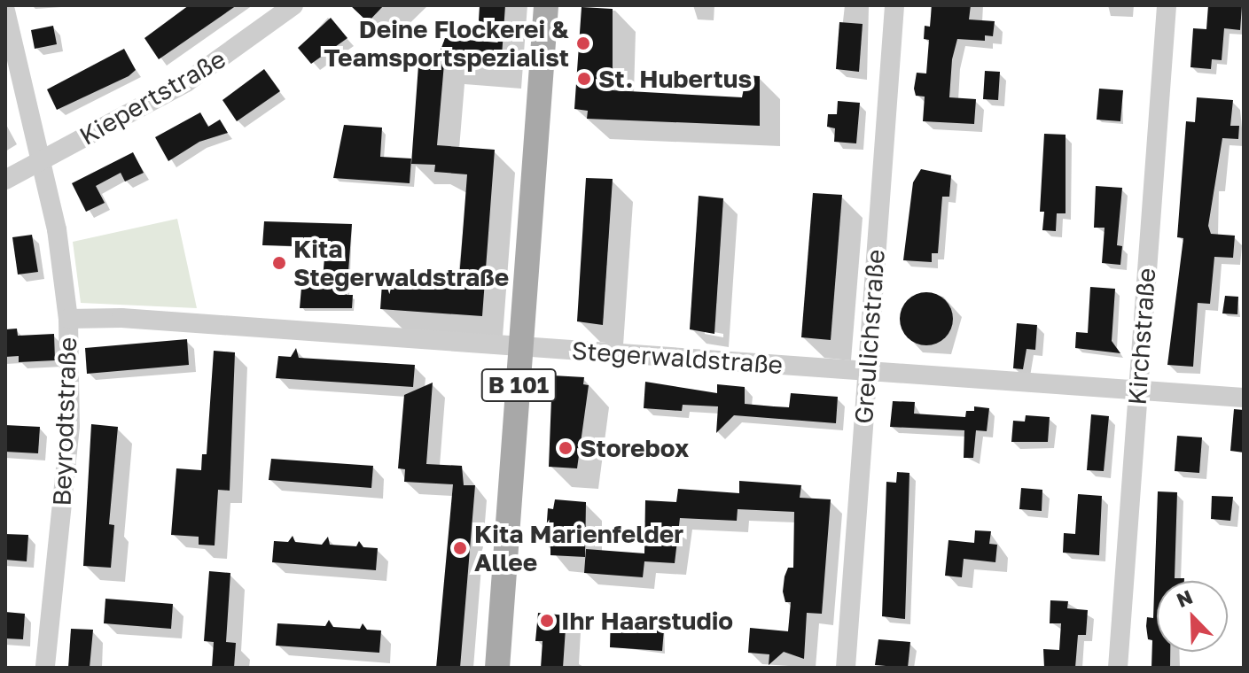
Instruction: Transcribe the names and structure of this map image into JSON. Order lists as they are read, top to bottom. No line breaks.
{"streets":{"main road":["B 101"],"street":["Kiepertstraße","Greulichstraße","Kirchstraße","Stegerwaldstraße","Beyrodtstraße"]},"crossings":[["Kiepertstraße","Beyrodtstraße"],["Greulichstraße","Stegerwaldstraße"],["Kirchstraße","Stegerwaldstraße"],["Stegerwaldstraße","B 101"],["Stegerwaldstraße","Beyrodtstraße"]],"places":["Deine Flockerei & Teamsportspezialist","St. Hubertus","Kita Stegerwaldstraße","Storebox","Kita Marienfelder Allee","Ihr Haarstudio"],"north":"top left"}
